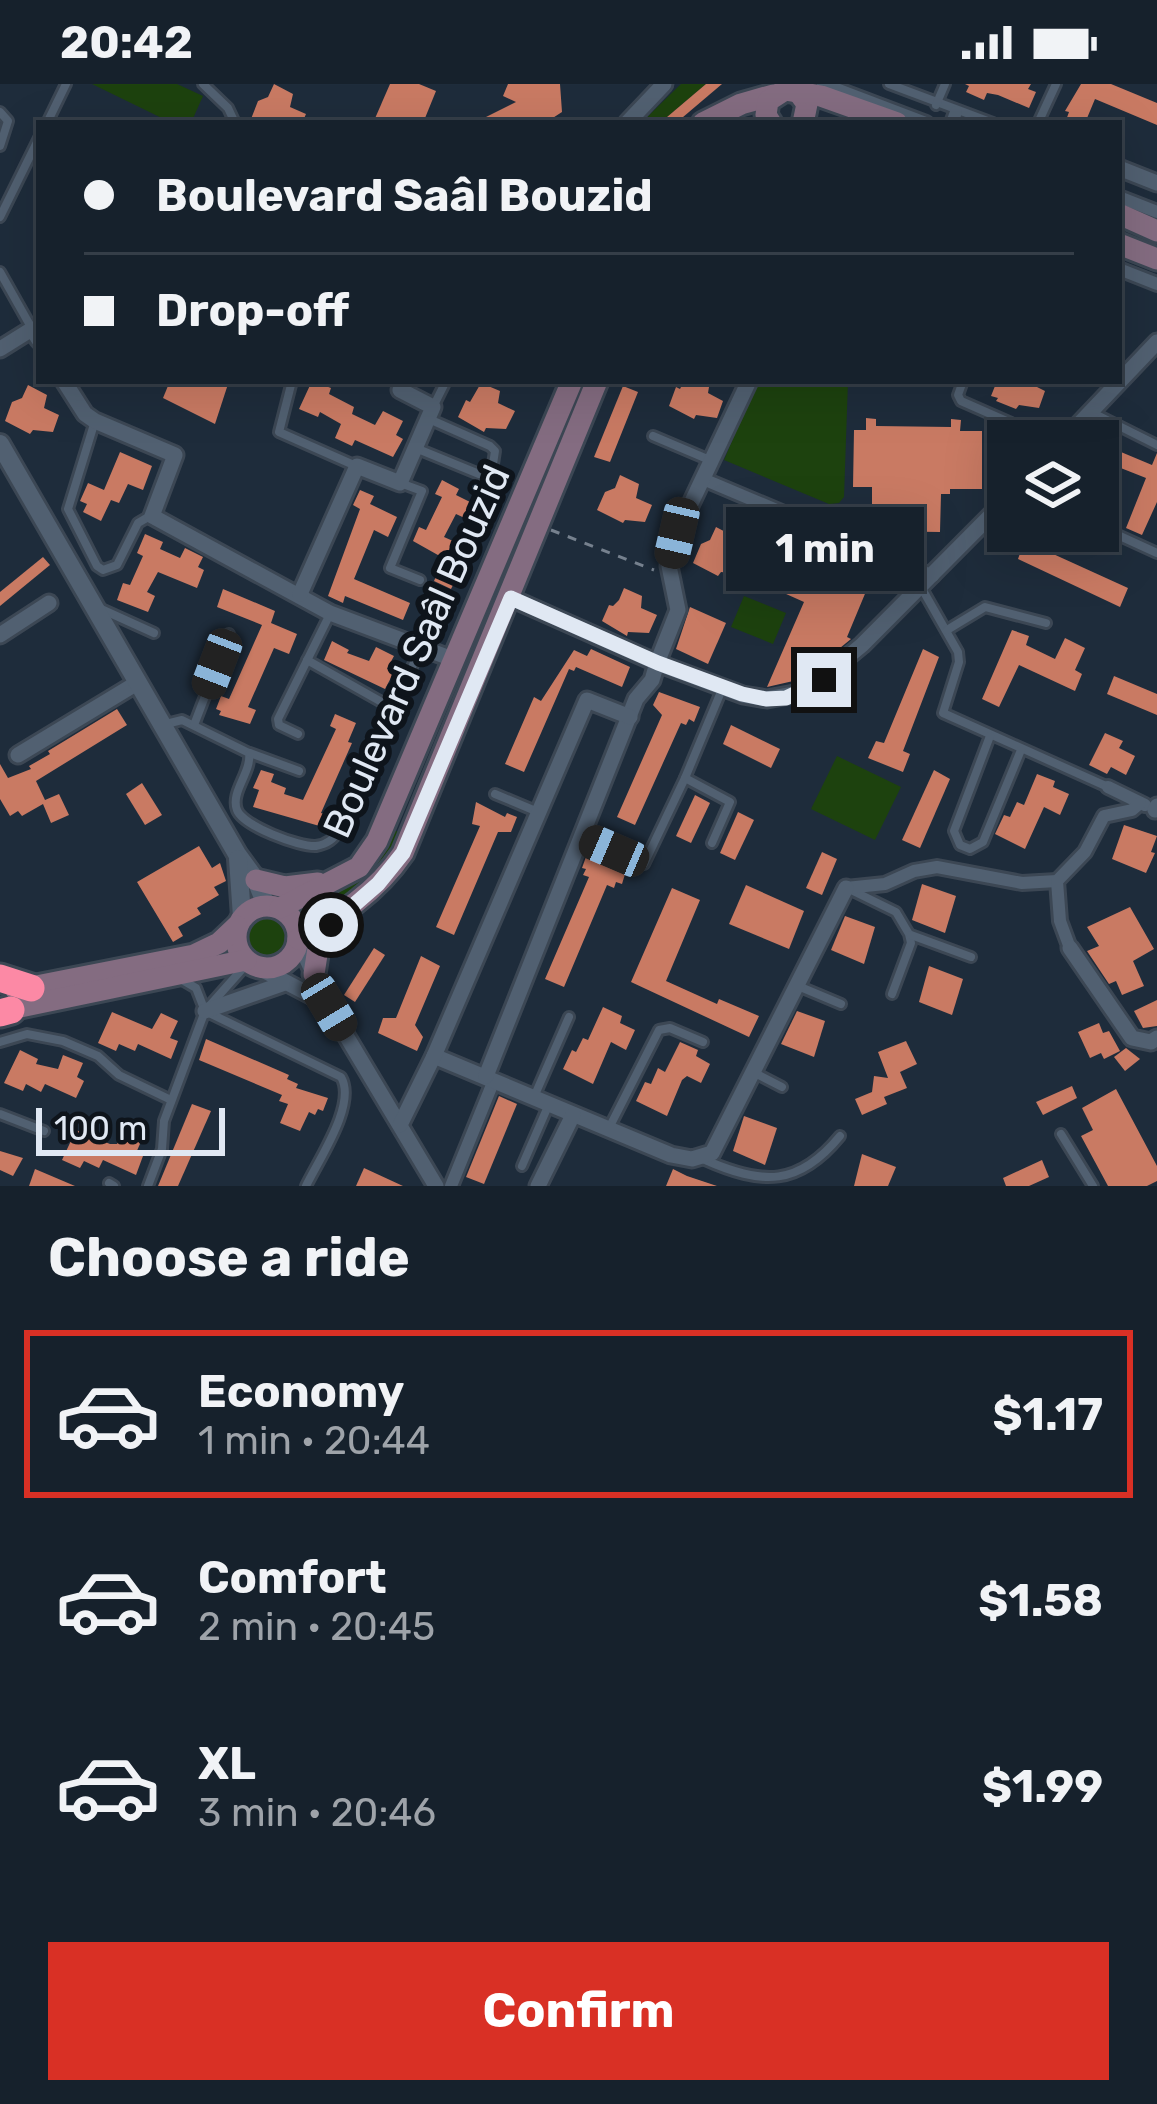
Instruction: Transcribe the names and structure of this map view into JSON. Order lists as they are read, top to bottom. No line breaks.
{"streets":{"main road":["Boulevard Saâl Bouzid"]},"scale_bar":"100 m","page":{"status":"20:42","banner":["Boulevard Saâl Bouzid","Drop-off"],"bubble":"1 min","scale":"100 m","heading":"Choose a ride","list":[{"name":"Economy","note":"1 min · 20:44","value":"$1.17"},{"name":"Comfort","note":"2 min · 20:45","value":"$1.58"},{"name":"XL","note":"3 min · 20:46","value":"$1.99"}],"buttons":"Confirm"}}
